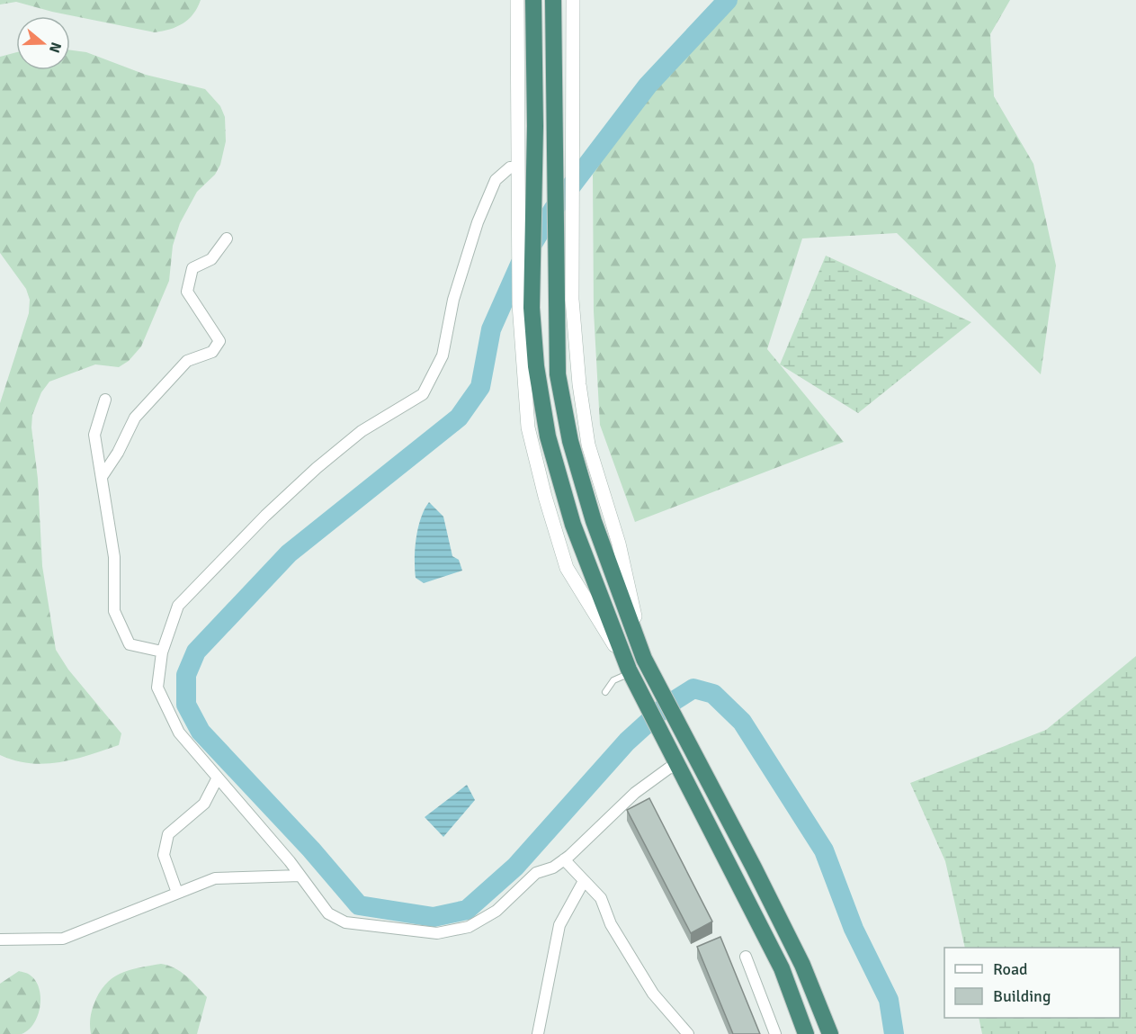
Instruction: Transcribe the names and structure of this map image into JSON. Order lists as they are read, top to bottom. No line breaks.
{"legend":["Road","Building"],"north":"right"}
